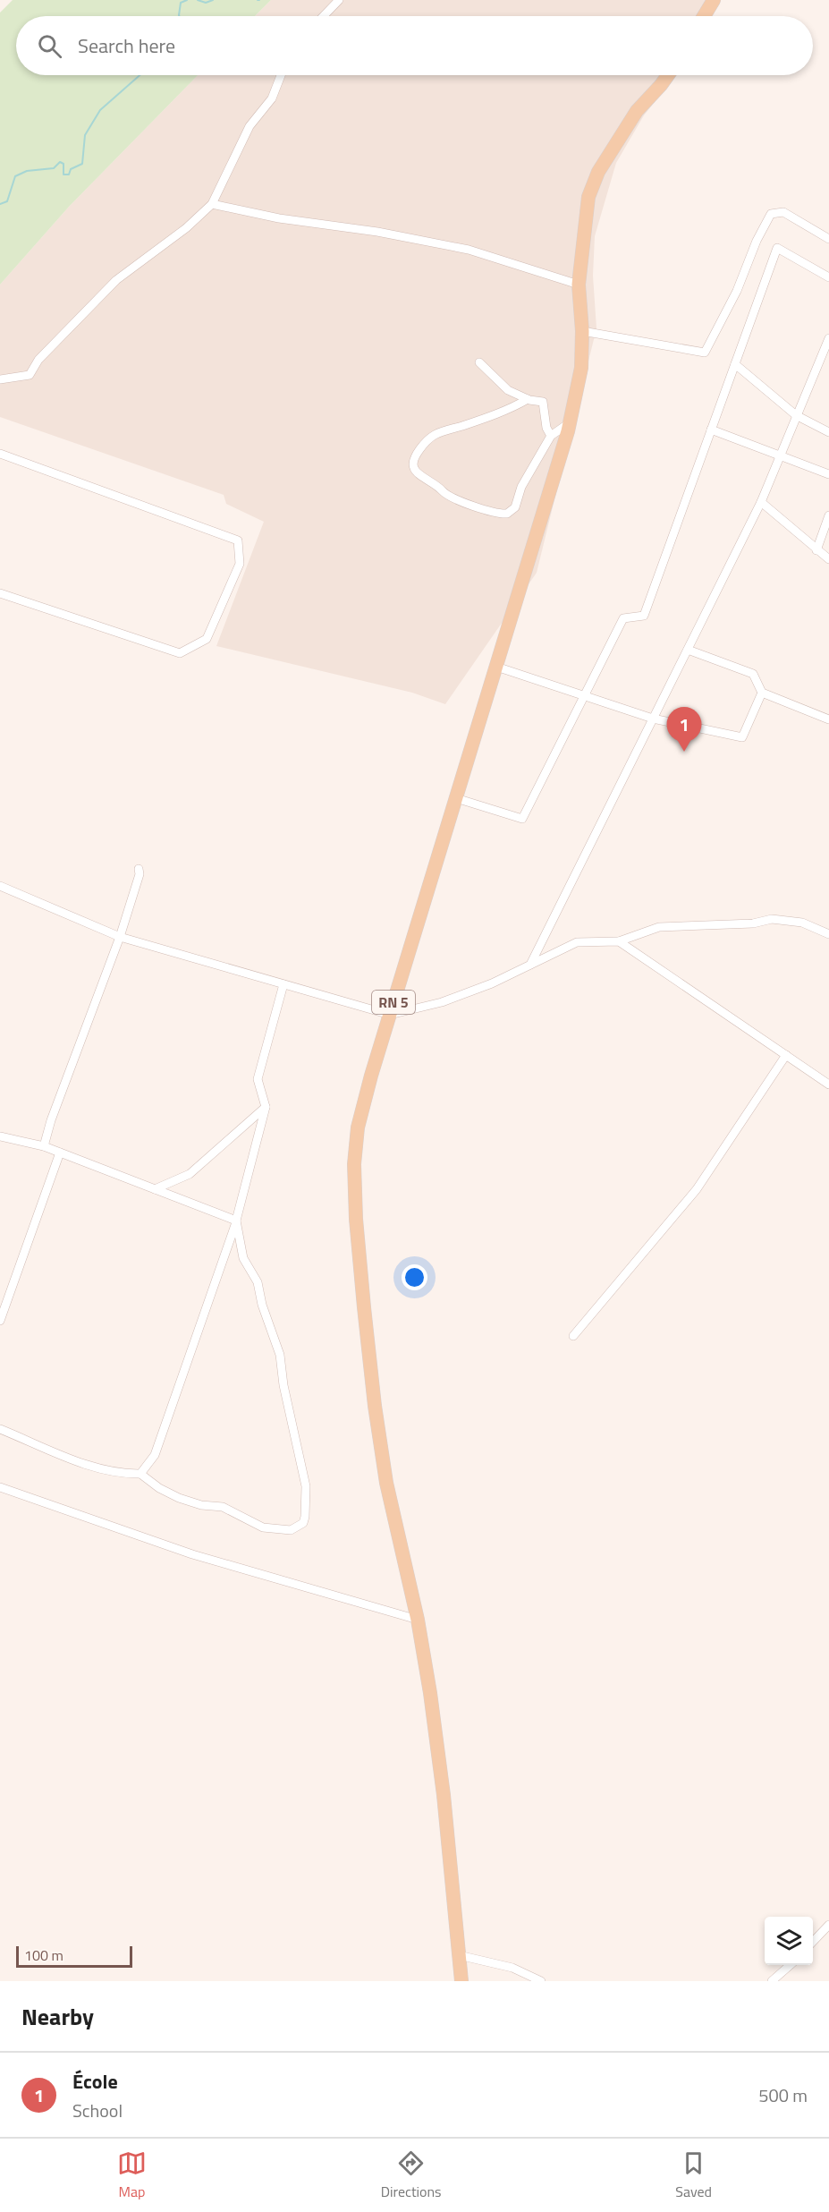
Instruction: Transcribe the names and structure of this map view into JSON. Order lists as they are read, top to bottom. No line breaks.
{"streets":{"main road":["RN 5"]},"scale_bar":"100 m","page":{"search":"Search here","pins":"1","scale":"100 m","heading":"Nearby","list":[{"mark":"1","name":"École","note":"School","value":"500 m"}],"nav":["Map","Directions","Saved"]}}
